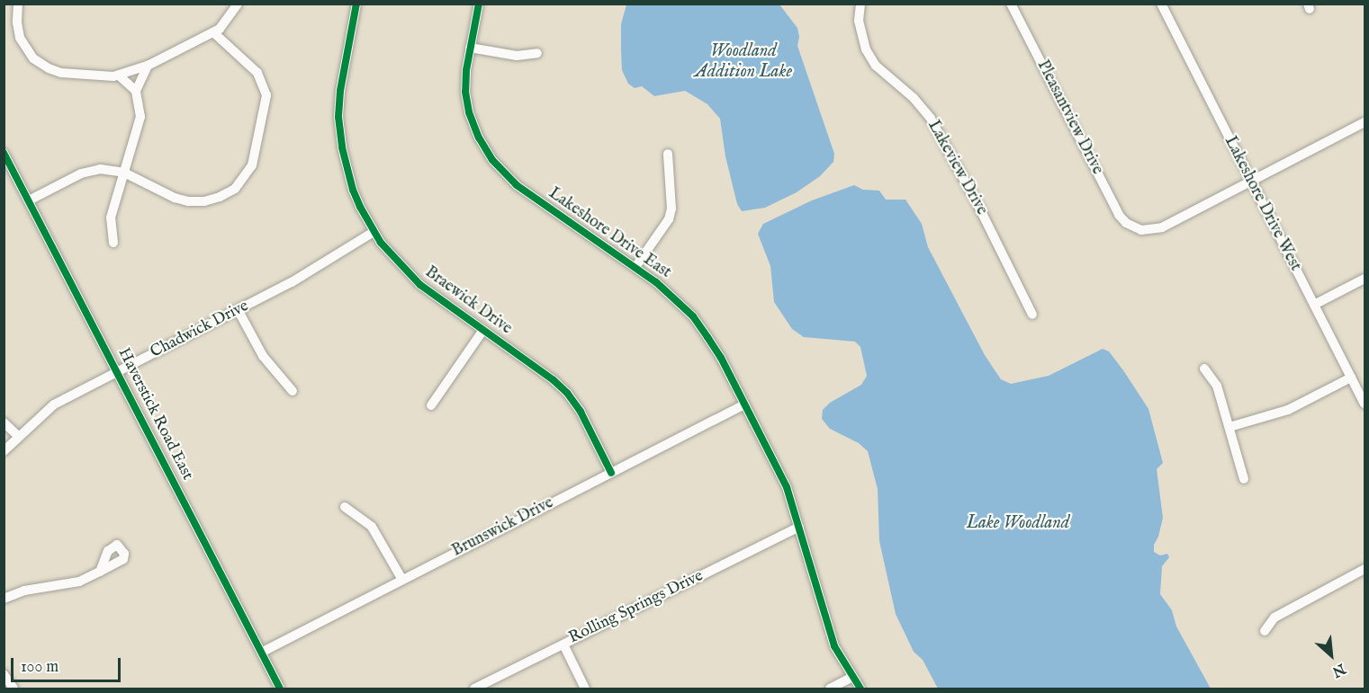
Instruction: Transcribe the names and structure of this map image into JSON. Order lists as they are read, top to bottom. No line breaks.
{"streets":{"street":["Pleasantview Drive","Lakeview Drive","Lakeshore Drive West","Lakeshore Drive East","Braewick Drive","Chadwick Drive","Haverstick Road East","Brunswick Drive","Rolling Springs Drive"]},"crossings":[["Pleasantview Drive","Lakeshore Drive West"],["Lakeshore Drive East","Brunswick Drive"],["Lakeshore Drive East","Rolling Springs Drive"],["Braewick Drive","Chadwick Drive"],["Braewick Drive","Brunswick Drive"],["Chadwick Drive","Haverstick Road East"],["Haverstick Road East","Brunswick Drive"]],"water":["Woodland Addition Lake","Lake Woodland"],"scale_bar":"100 m","north":"bottom right"}
